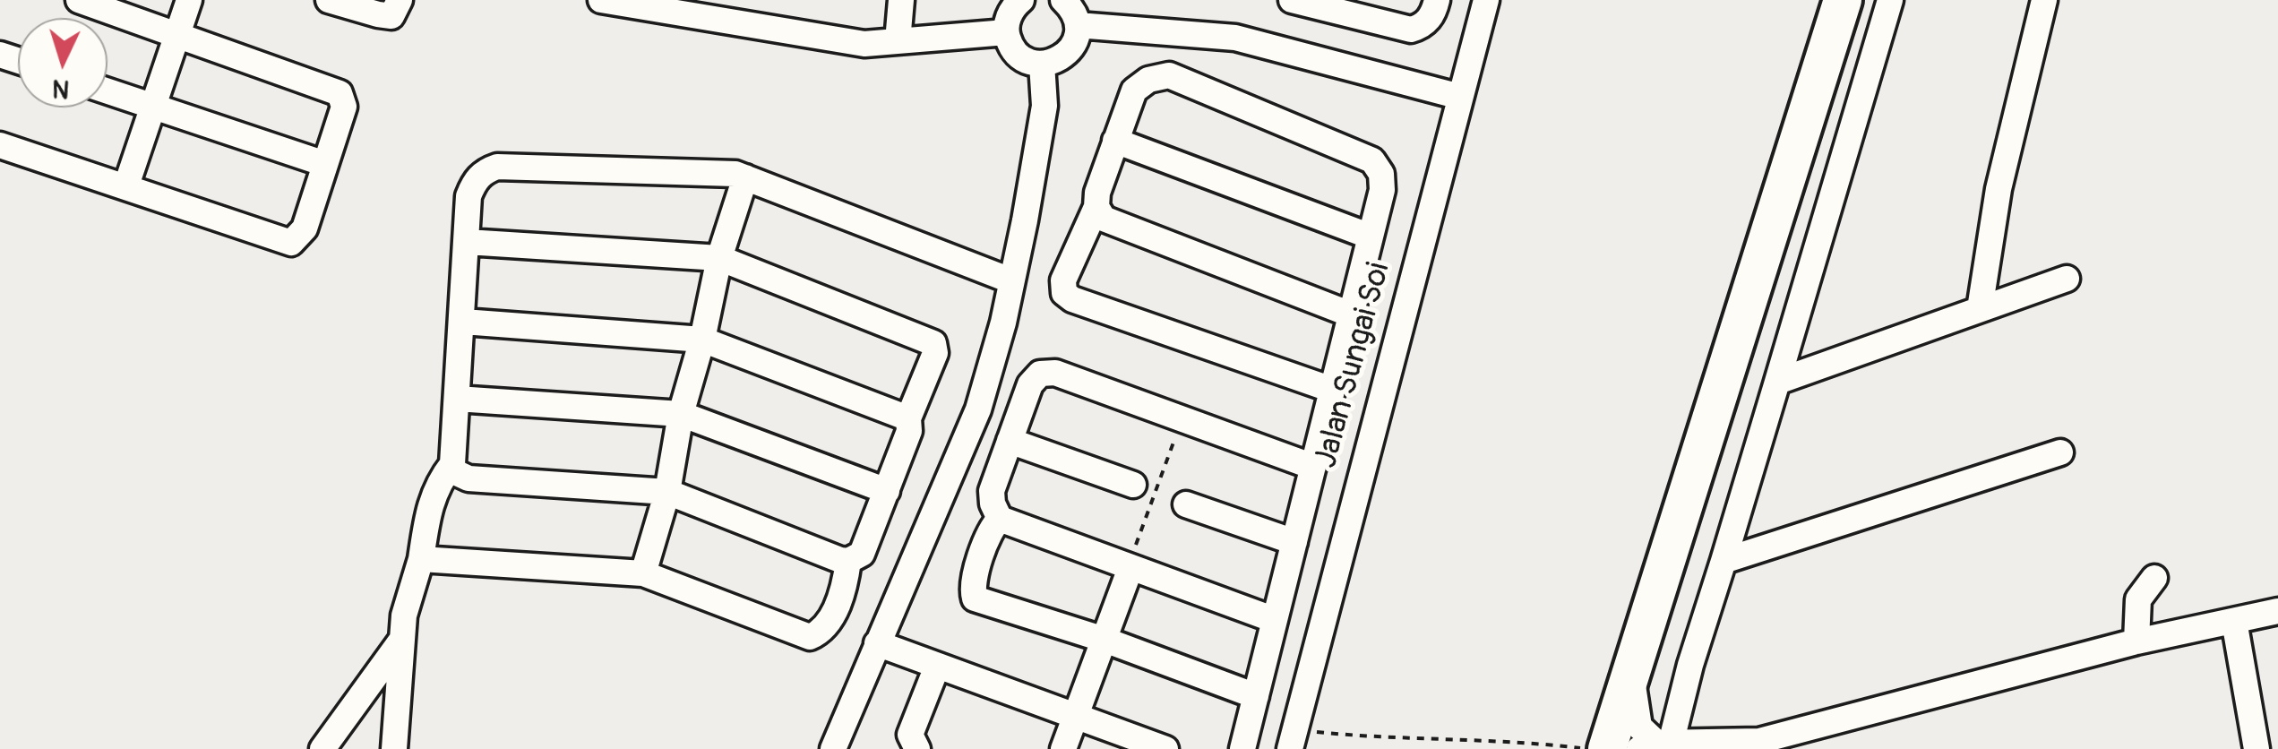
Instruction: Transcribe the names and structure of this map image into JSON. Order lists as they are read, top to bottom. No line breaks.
{"streets":{"street":["Jalan Sungai Soi"]},"north":"bottom"}
